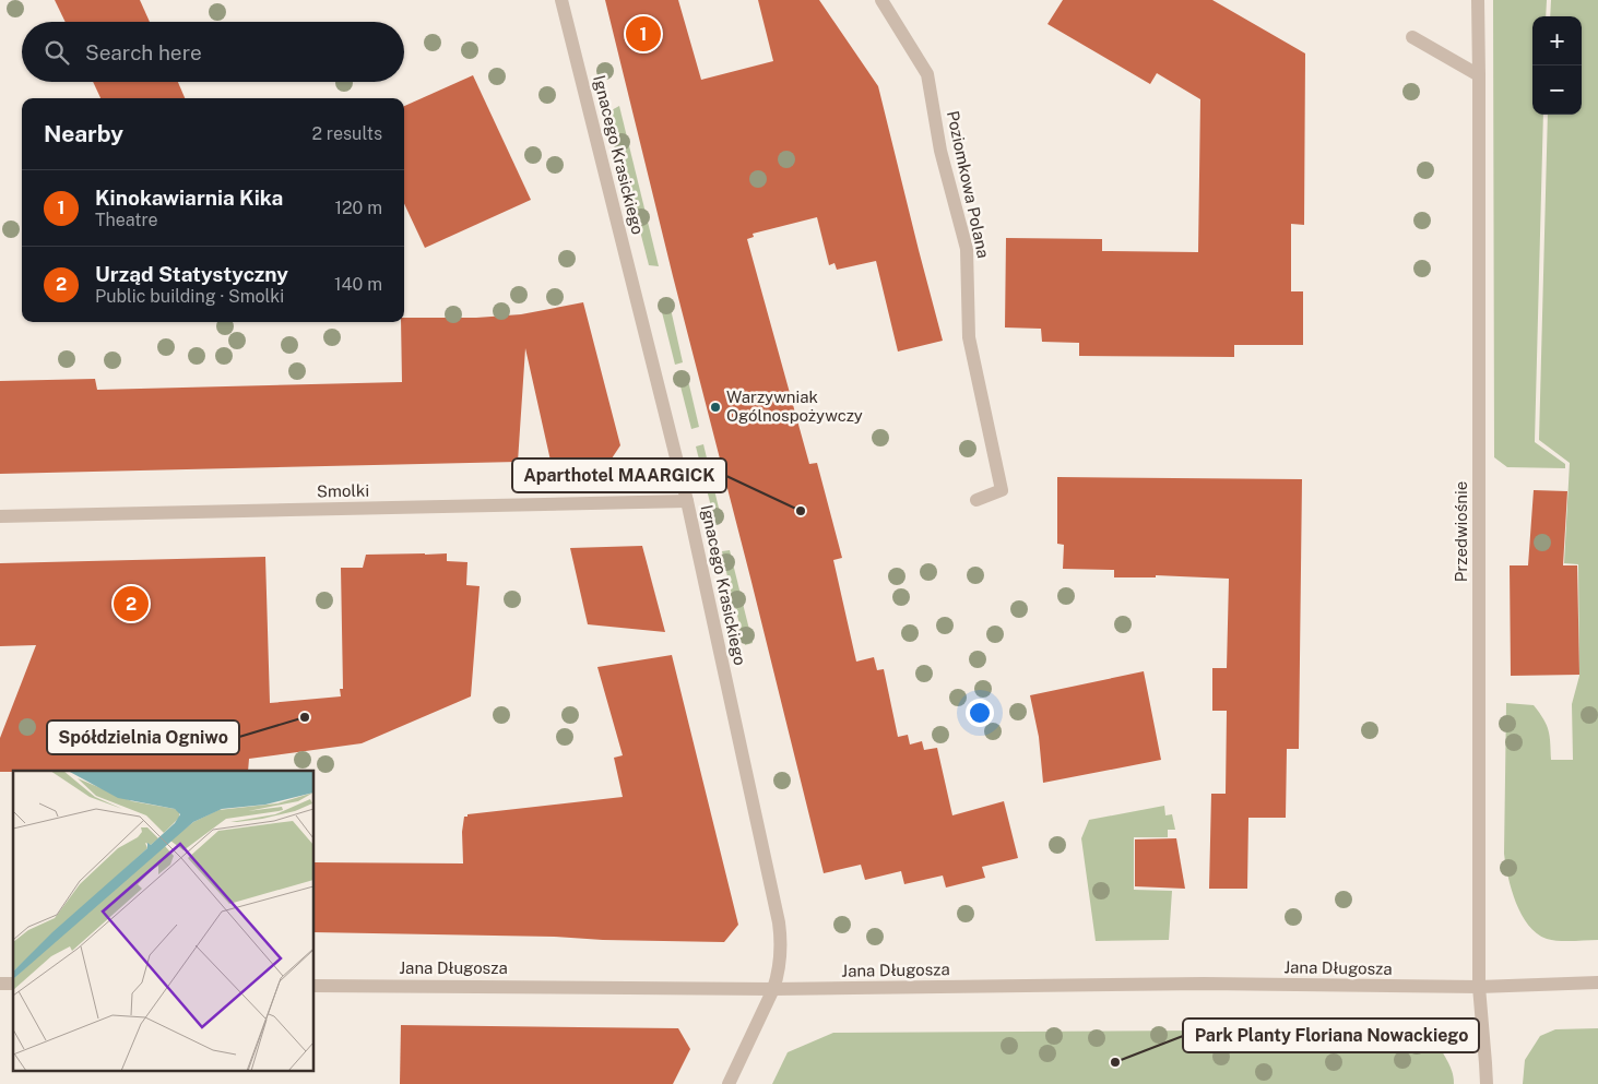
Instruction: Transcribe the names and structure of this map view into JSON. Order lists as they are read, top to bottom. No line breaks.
{"streets":{"street":["Ignacego Krasickiego","Poziomkowa Polana","Smolki","Przedwiośnie","Jana Długosza"]},"crossings":[["Ignacego Krasickiego","Smolki"],["Ignacego Krasickiego","Jana Długosza"],["Przedwiośnie","Jana Długosza"]],"places":["Warzywniak Ogólnospożywczy","Aparthotel MAARGICK","Spółdzielnia Ogniwo","Park Planty Floriana Nowackiego"],"page":{"pins":["1","2"],"map_buttons":["+","−"],"search":"Search here","heading":["Nearby","2 results"],"list":[{"mark":"1","name":"Kinokawiarnia Kika","note":"Theatre","value":"120 m"},{"mark":"2","name":"Urząd Statystyczny","note":"Public building · Smolki","value":"140 m"}]}}
